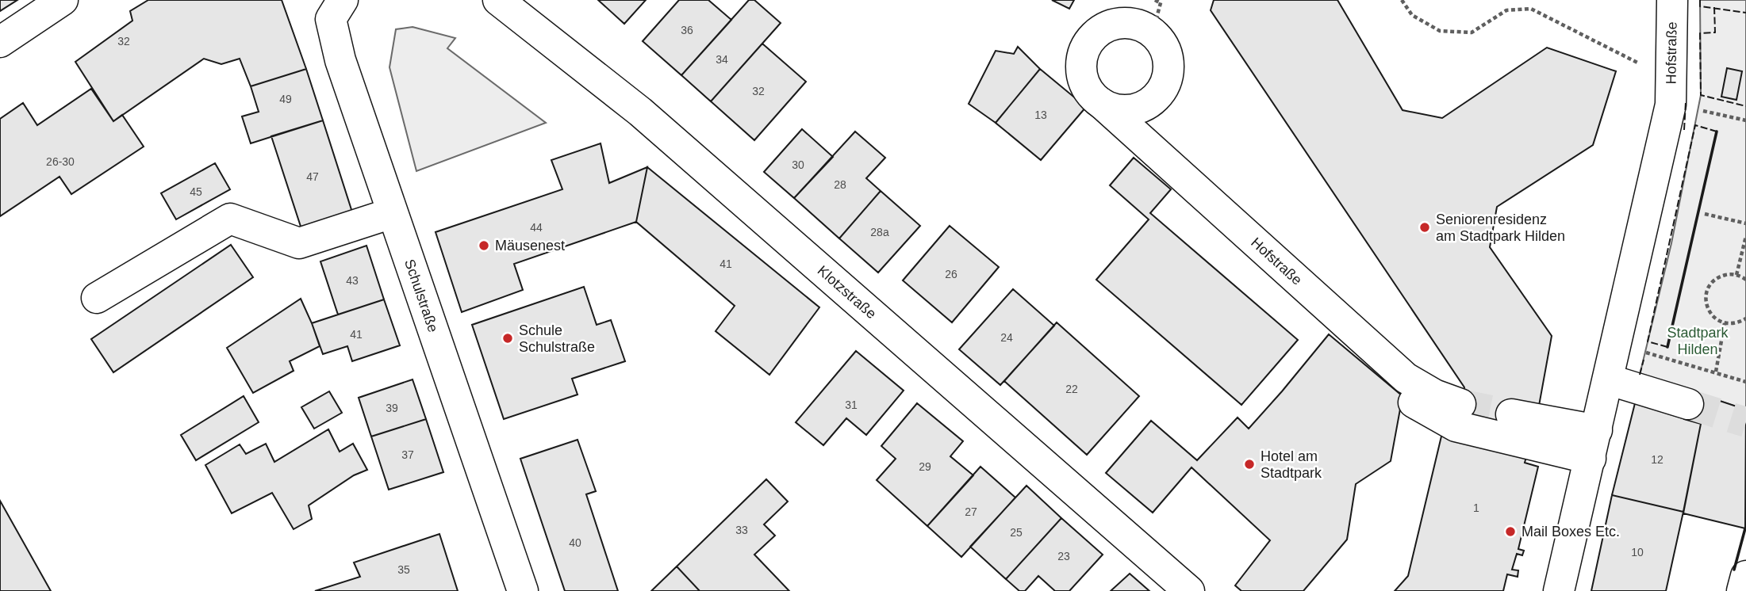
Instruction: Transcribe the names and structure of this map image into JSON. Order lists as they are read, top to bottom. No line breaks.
{"streets":{"street":["Hofstraße","Klotzstraße","Schulstraße"]},"parks":["Stadtpark Hilden"],"places":["Seniorenresidenz am Stadtpark Hilden","Mäusenest","Schule Schulstraße","Hotel am Stadtpark","Mail Boxes Etc."],"house_numbers":["36","32","34","32","49","13","26-30","30","47","28","45","44","28a","41","26","43","41","24","22","31","39","37","12","29","1","27","33","25","40","10","23","35"]}
